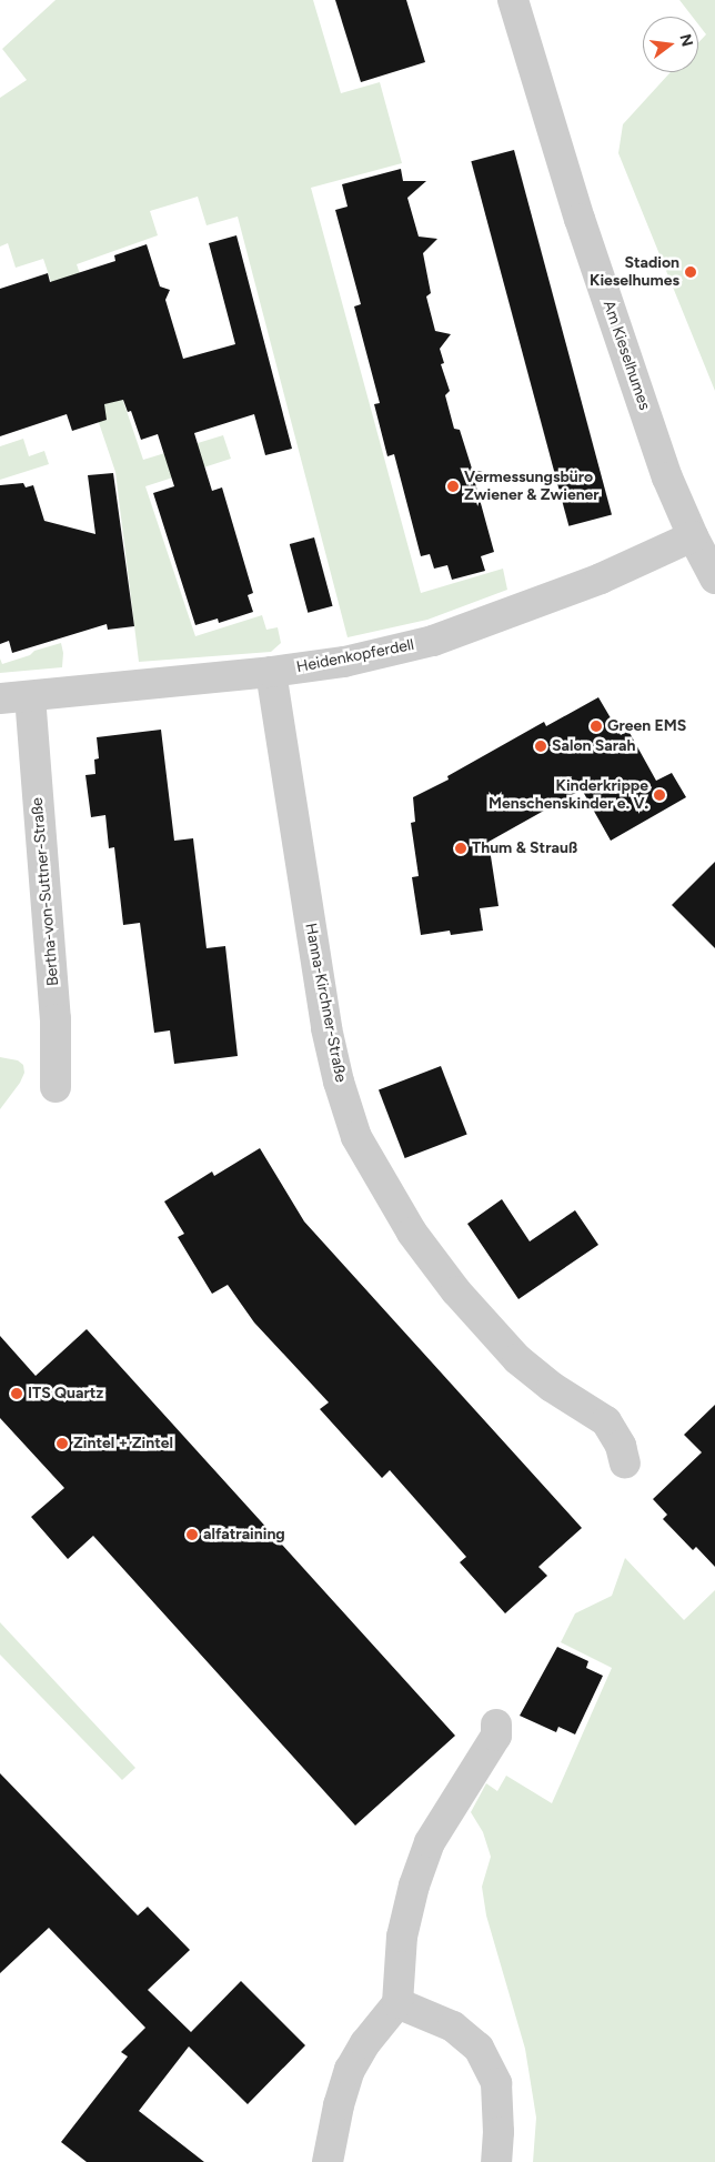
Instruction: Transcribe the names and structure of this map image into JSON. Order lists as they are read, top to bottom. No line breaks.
{"streets":{"street":["Am Kieselhumes","Heidenkopferdell","Bertha-von-Suttner-Straße","Hanna-Kirchner-Straße"]},"crossings":[["Am Kieselhumes","Heidenkopferdell"],["Heidenkopferdell","Bertha-von-Suttner-Straße"],["Heidenkopferdell","Hanna-Kirchner-Straße"]],"places":["Stadion Kieselhumes","Vermessungsbüro Zwiener & Zwiener","Green EMS","Salon Sarah","Kinderkrippe Menschenskinder e. V.","Thum & Strauß","ITS Quartz","Zintel + Zintel","alfatraining"],"north":"right"}
